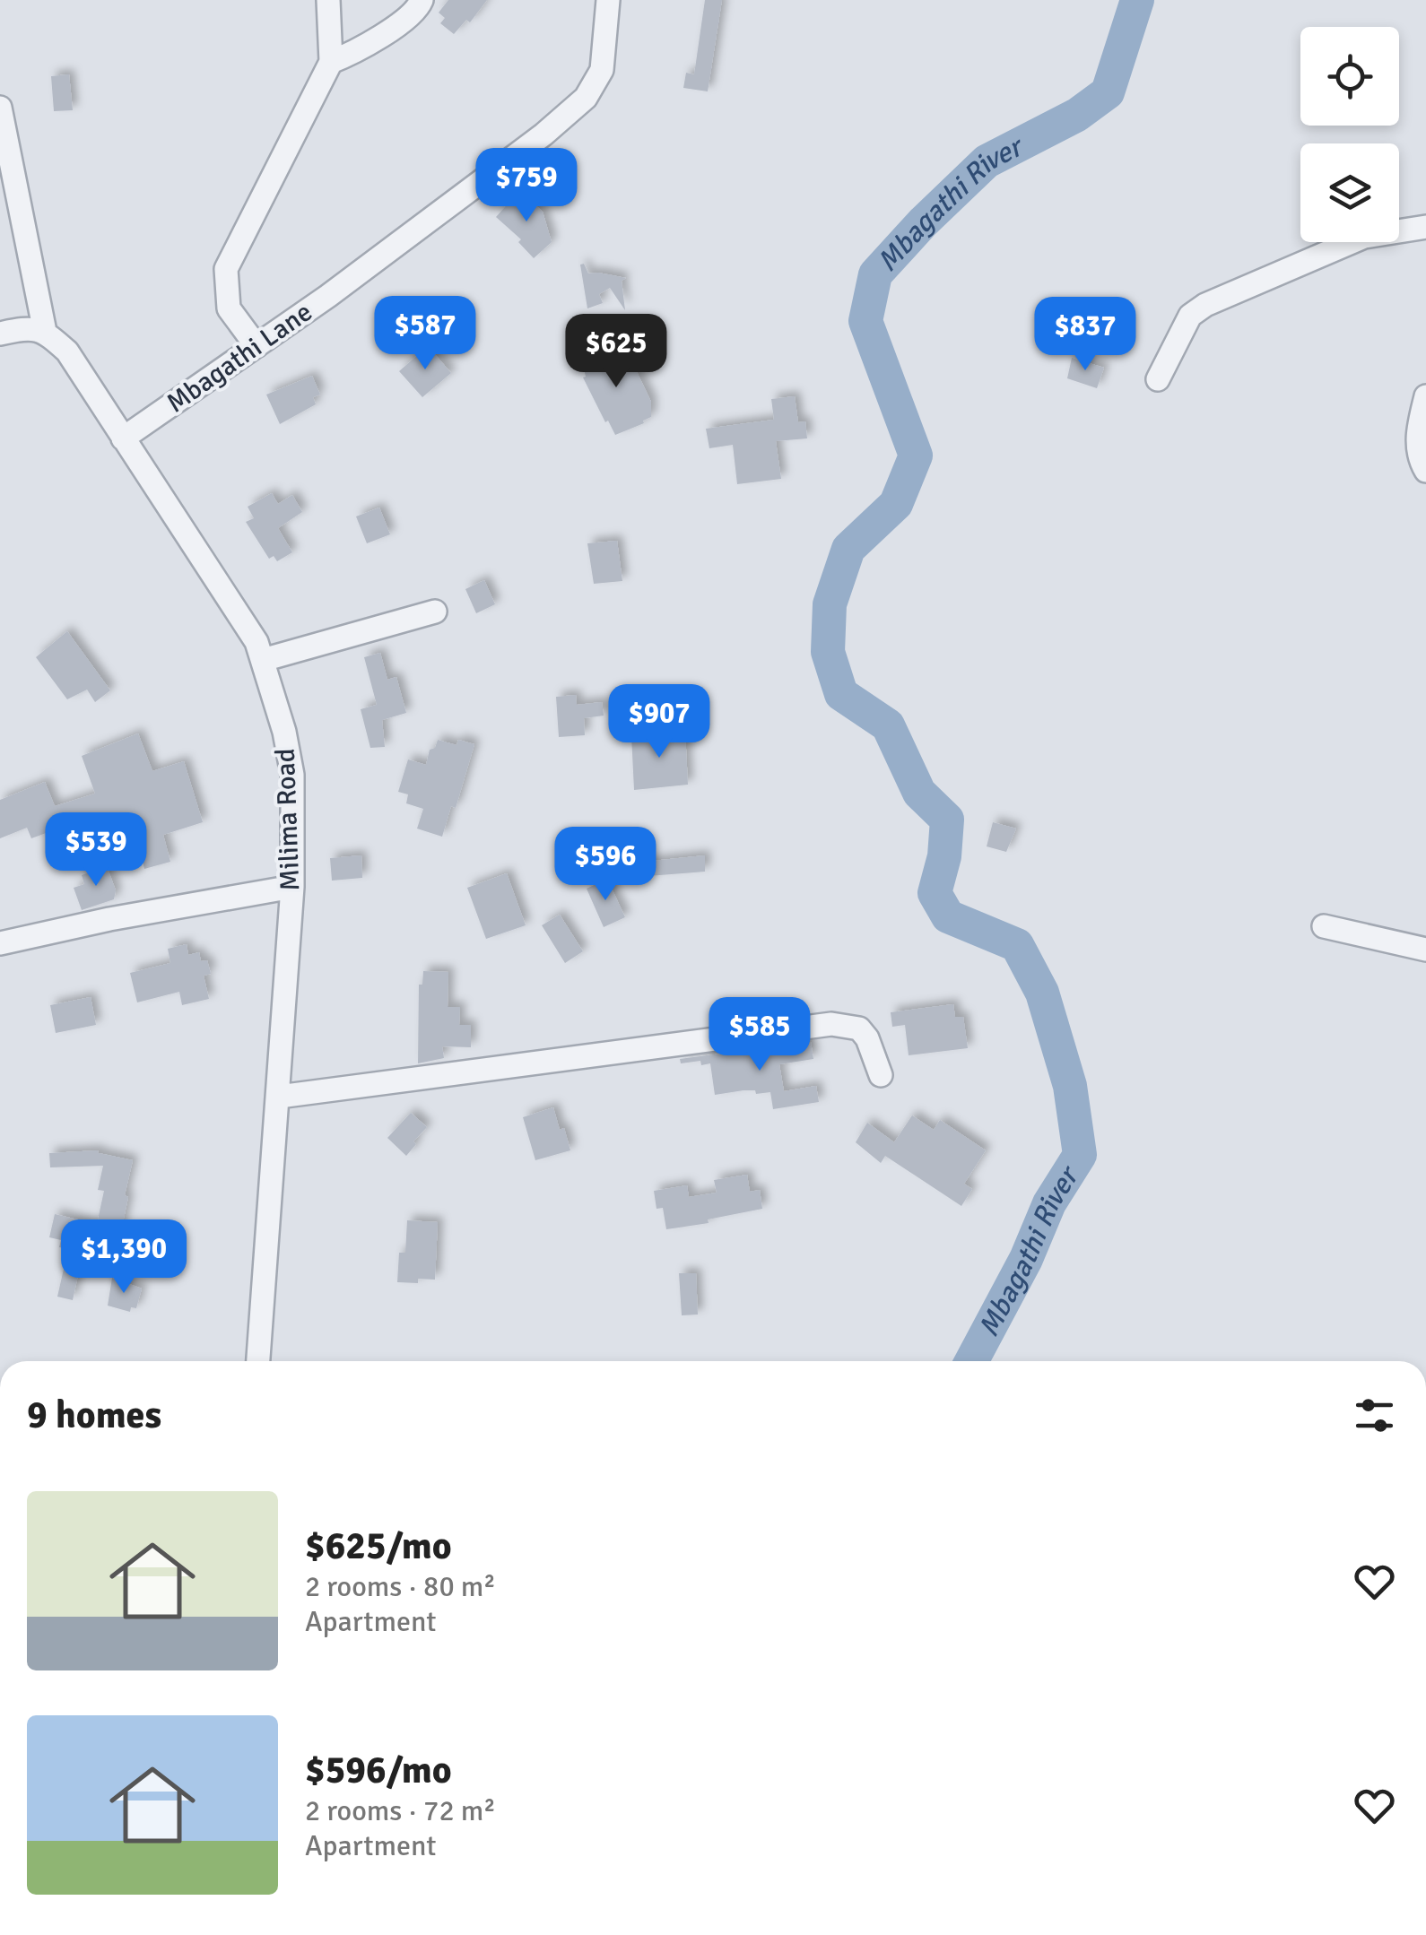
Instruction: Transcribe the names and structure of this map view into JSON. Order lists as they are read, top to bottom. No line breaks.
{"streets":{"street":["Mbagathi Lane","Milima Road"]},"crossings":[["Mbagathi Lane","Milima Road"]],"water":["Mbagathi River"],"page":{"price":["$759","$587","$837","$625","$907","$539","$596","$585","$1,390"],"heading":"9 homes","list":[{"name":"$625/mo","note":"2 rooms · 80 m² · Apartment"},{"name":"$596/mo","note":"2 rooms · 72 m² · Apartment"}]}}
